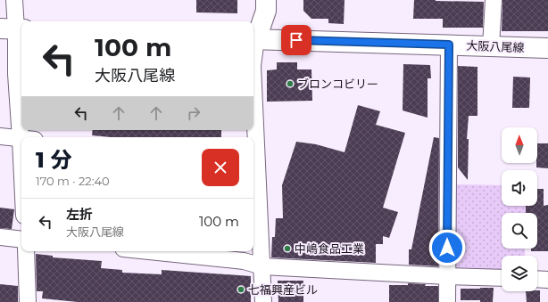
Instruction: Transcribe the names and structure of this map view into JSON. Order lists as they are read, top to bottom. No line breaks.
{"streets":{"main road":["大阪八尾線"]},"places":["ブロンコビリー","中嶋食品工業","七福興産ビル"],"north":"top","page":{"turn":["100 m","大阪八尾線"],"heading":["1 分","170 m · 22:40"],"list":[{"name":"左折","note":"大阪八尾線","value":"100 m"}]}}
